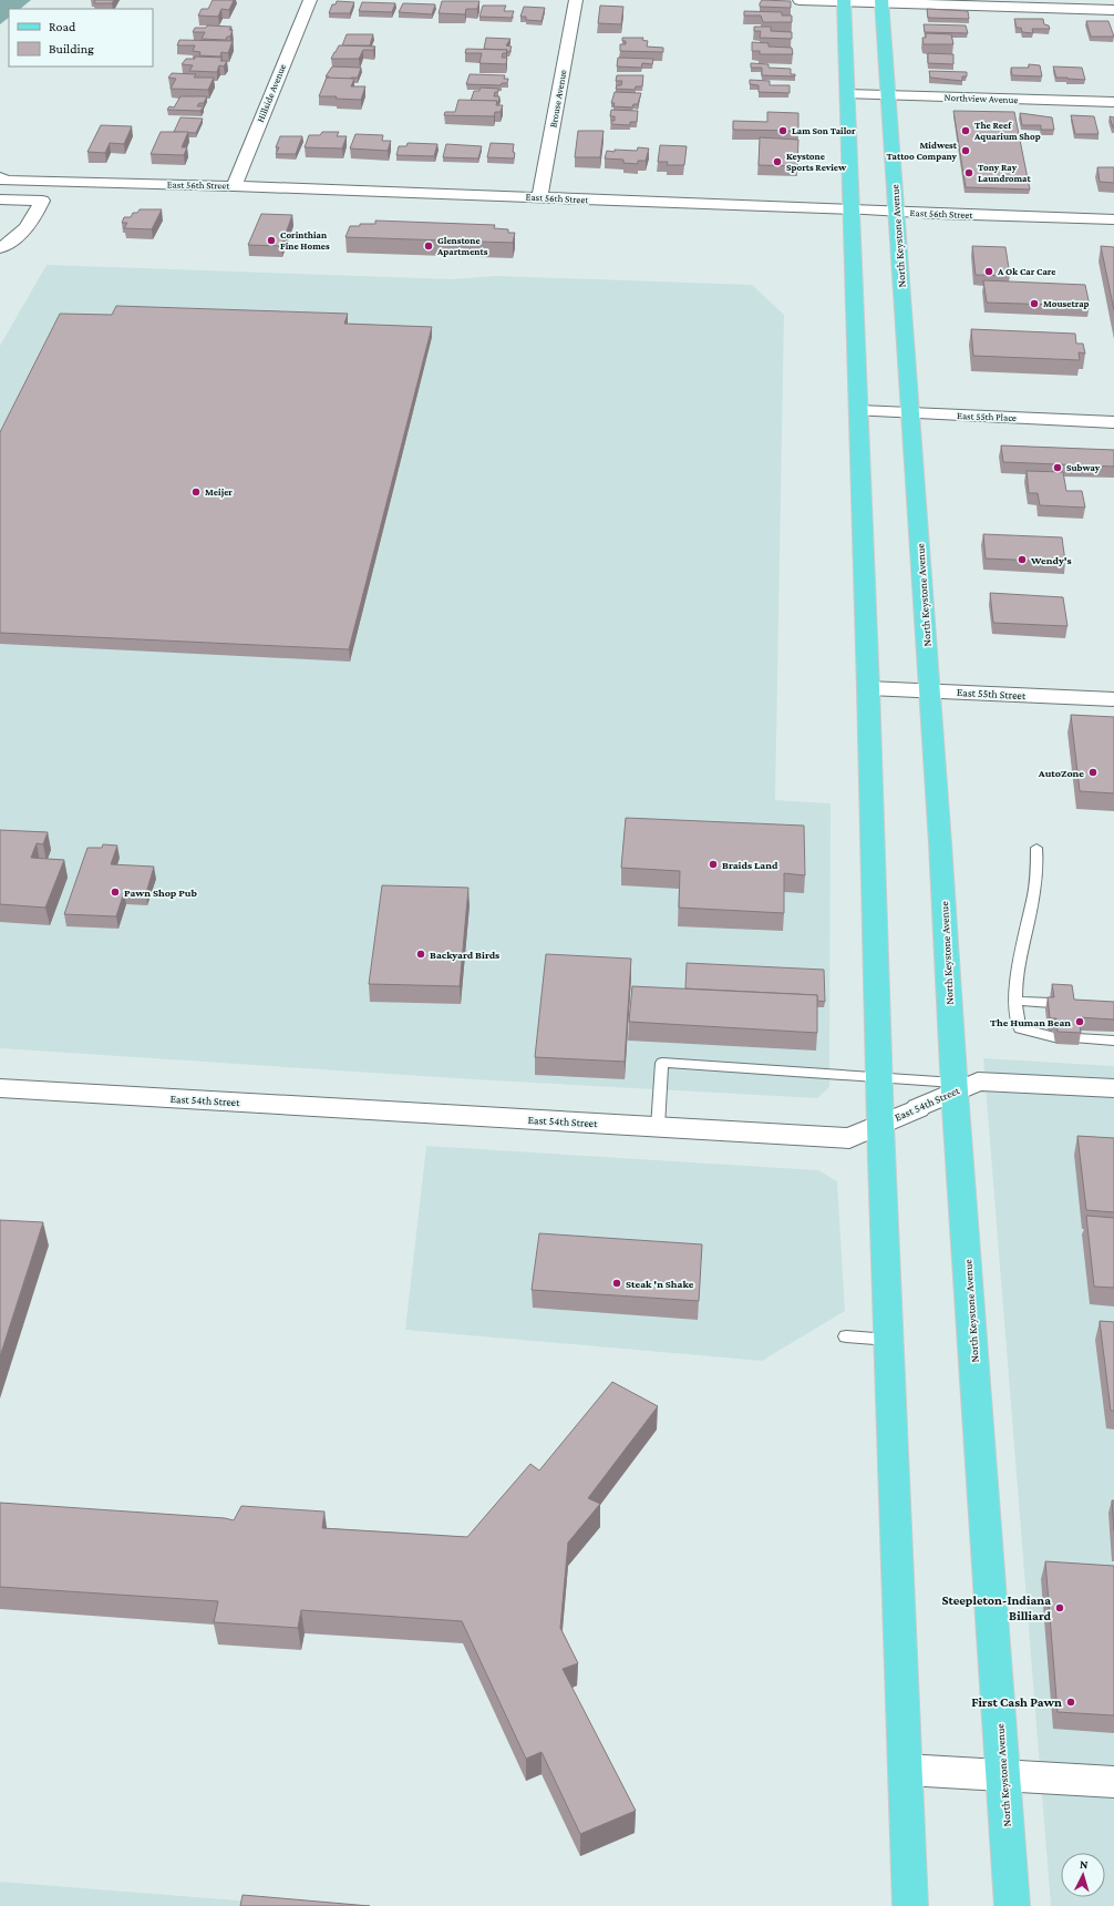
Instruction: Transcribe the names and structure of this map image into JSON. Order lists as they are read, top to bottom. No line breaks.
{"streets":{"main road":["North Keystone Avenue"],"street":["Hillside Avenue","Brouse Avenue","Northview Avenue","East 56th Street","East 55th Place","East 55th Street","East 54th Street"]},"crossings":[["Hillside Avenue","East 56th Street"],["Brouse Avenue","East 56th Street"],["Northview Avenue","North Keystone Avenue"],["East 56th Street","North Keystone Avenue"],["North Keystone Avenue","East 55th Place"],["North Keystone Avenue","East 55th Street"],["North Keystone Avenue","East 54th Street"]],"places":["Lam Son Tailor","The Reef Aquarium Shop","Midwest Tattoo Company","Keystone Sports Review","Tony Ray Laundromat","Corinthian Fine Homes","Glenstone Apartments","A Ok Car Care","Mousetrap","Subway","Meijer","Wendy's","AutoZone","Braids Land","Pawn Shop Pub","Backyard Birds","The Human Bean","Steak 'n Shake","Steepleton-Indiana Billiard","First Cash Pawn"],"legend":["Road","Building"],"north":"top"}
